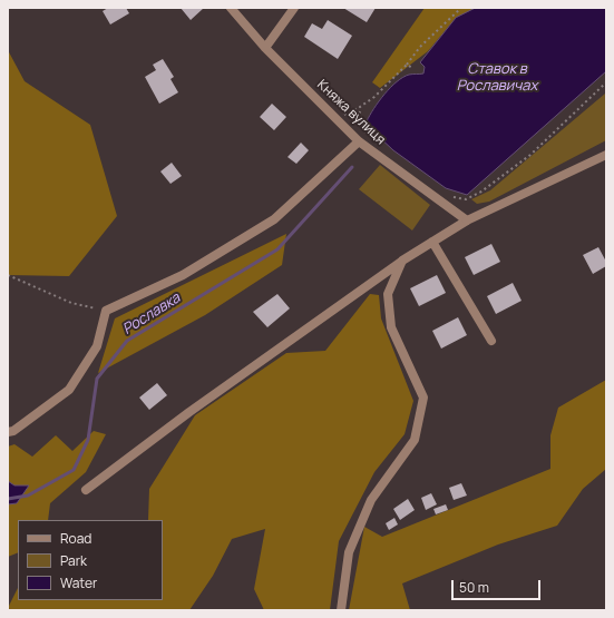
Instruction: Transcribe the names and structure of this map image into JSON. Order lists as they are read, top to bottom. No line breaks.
{"streets":{"street":["Княжа вулиця"]},"water":["Ставок в Рославичах","Рославка"],"legend":["Road","Park","Water"],"scale_bar":"50 m"}
